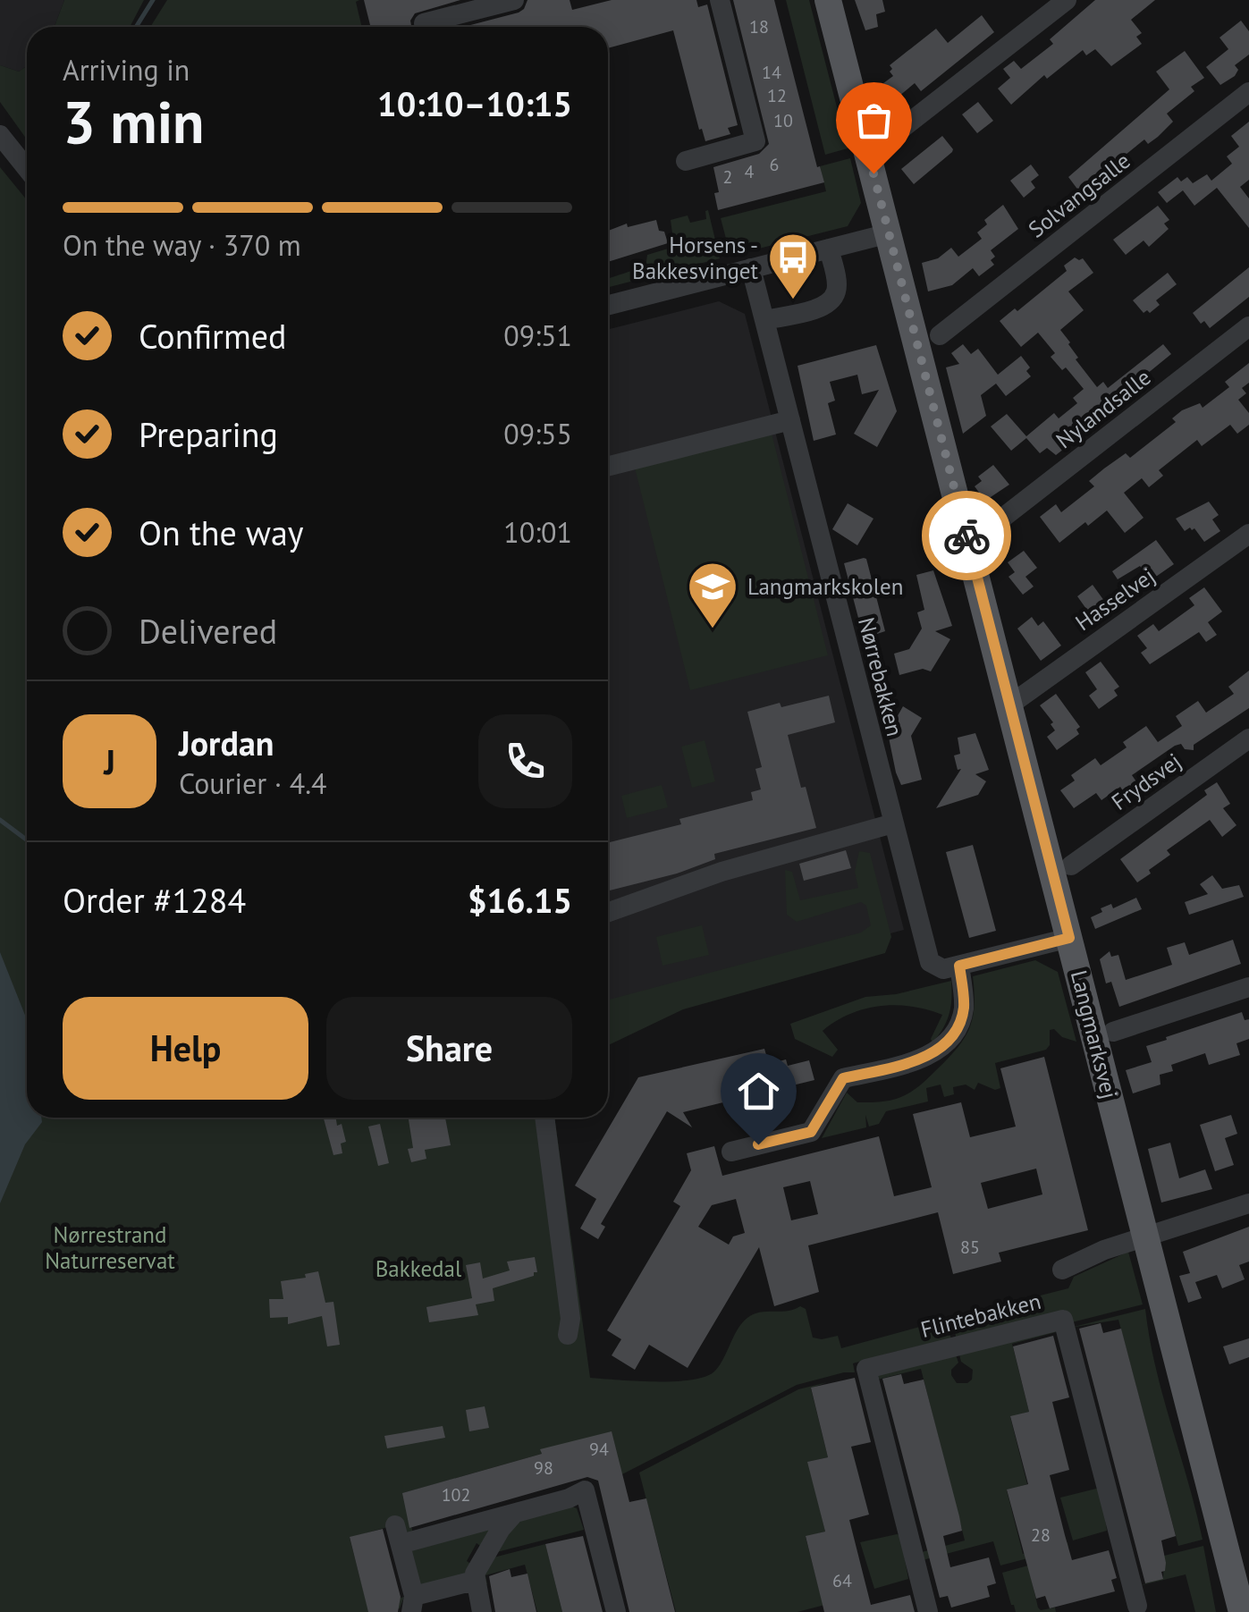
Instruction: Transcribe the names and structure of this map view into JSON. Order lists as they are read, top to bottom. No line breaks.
{"streets":{"main road":["Langmarksvej"],"street":["Solvangsalle","Nylandsalle","Hasselvej","Nørrebakken","Frydsvej","Flintebakken"]},"crossings":[["Hasselvej","Langmarksvej"]],"parks":["Nørrestrand Naturreservat","Bakkedal"],"places":{"bus stop":["Horsens - Bakkesvinget"],"school or university":["Langmarkskolen"]},"house_numbers":["18","14","12","10","6","4","2","85","94","98","102","28","64"],"page":{"heading":["3 min","Arriving in","10:10–10:15"],"panel":["Jordan","Courier · 4.4","Order #1284","$16.15"],"bar":"On the way · 370 m","list":[["Confirmed","09:51"],["Preparing","09:55"],["On the way","10:01"],"Delivered"],"round":"J","buttons":["Help","Share"]}}
